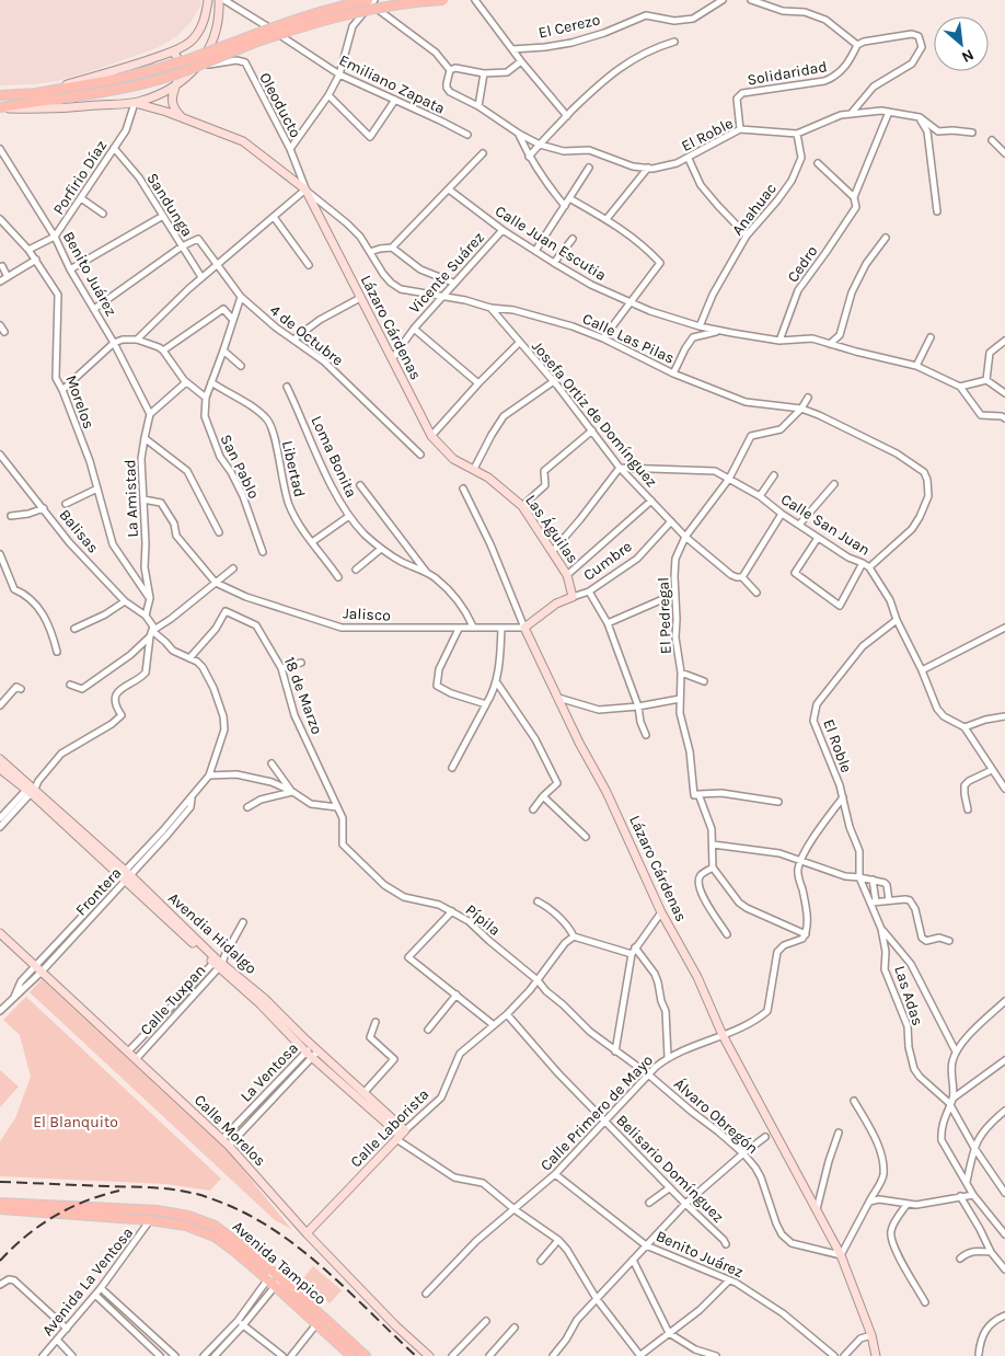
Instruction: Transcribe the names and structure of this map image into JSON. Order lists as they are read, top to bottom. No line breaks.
{"streets":{"main road":["Avenida Tampico"],"street":["El Cerezo","Solidaridad","Emiliano Zapata","Oleoducto","El Roble","Porfirio Díaz","Sandunga","Anahuac","Calle Juan Escutia","Cedro","Vicente Suárez","Benito Juárez","Lázaro Cárdenas","4 de Octubre","Calle Las Pilas","Morelos","Josefa Ortiz de Domínguez","Loma Bonita","San Pablo","Libertad","La Amistad","Calle San Juan","Las Águilas","Balisas","Cumbre","Jalisco","El Pedregal","18 de Marzo","Frontera","Pípila","Avendia Hidalgo","Las Adas","Calle Tuxpan","La Ventosa","Calle Primero de Mayo","Álvaro Obregón","Calle Laborista","Calle Morelos","Belisario Domínguez","Avenida La Ventosa"]},"crossings":[["Solidaridad","El Roble"],["Oleoducto","Lázaro Cárdenas"],["Oleoducto","Calle Las Pilas"],["El Roble","Anahuac"],["El Roble","Calle San Juan"],["El Roble","Las Adas"],["Porfirio Díaz","Sandunga"],["Porfirio Díaz","Benito Juárez"],["Porfirio Díaz","Calle Las Pilas"],["Porfirio Díaz","Morelos"],["Sandunga","4 de Octubre"],["Anahuac","Calle Juan Escutia"],["Calle Juan Escutia","Cedro"],["Calle Juan Escutia","Vicente Suárez"],["Vicente Suárez","Lázaro Cárdenas"],["Vicente Suárez","Calle Las Pilas"],["Benito Juárez","La Amistad"],["Benito Juárez","Calle Primero de Mayo"],["Lázaro Cárdenas","Calle Las Pilas"],["Lázaro Cárdenas","Las Águilas"],["Lázaro Cárdenas","Cumbre"],["Lázaro Cárdenas","Jalisco"],["Lázaro Cárdenas","Calle Primero de Mayo"],["Lázaro Cárdenas","Álvaro Obregón"],["4 de Octubre","San Pablo"],["Calle Las Pilas","Josefa Ortiz de Domínguez"],["Calle Las Pilas","Calle San Juan"],["Calle Las Pilas","El Pedregal"],["Morelos","La Amistad"],["Josefa Ortiz de Domínguez","Calle San Juan"],["Josefa Ortiz de Domínguez","Cumbre"],["Josefa Ortiz de Domínguez","El Pedregal"],["San Pablo","Libertad"],["Calle San Juan","El Pedregal"],["Las Águilas","Cumbre"],["Cumbre","Jalisco"],["18 de Marzo","Frontera"],["18 de Marzo","Pípila"],["Frontera","Avendia Hidalgo"],["Frontera","Calle Morelos"],["Pípila","Álvaro Obregón"],["Pípila","Calle Laborista"],["Avendia Hidalgo","Calle Tuxpan"],["Avendia Hidalgo","La Ventosa"],["Avendia Hidalgo","Calle Laborista"],["Calle Tuxpan","Calle Morelos"],["La Ventosa","Calle Morelos"],["Calle Primero de Mayo","Álvaro Obregón"],["Calle Primero de Mayo","Belisario Domínguez"],["Álvaro Obregón","Calle Laborista"],["Calle Laborista","Calle Morelos"],["Calle Laborista","Belisario Domínguez"],["Avenida Tampico","Avenida La Ventosa"]],"parks":["El Blanquito"],"north":"bottom right"}
